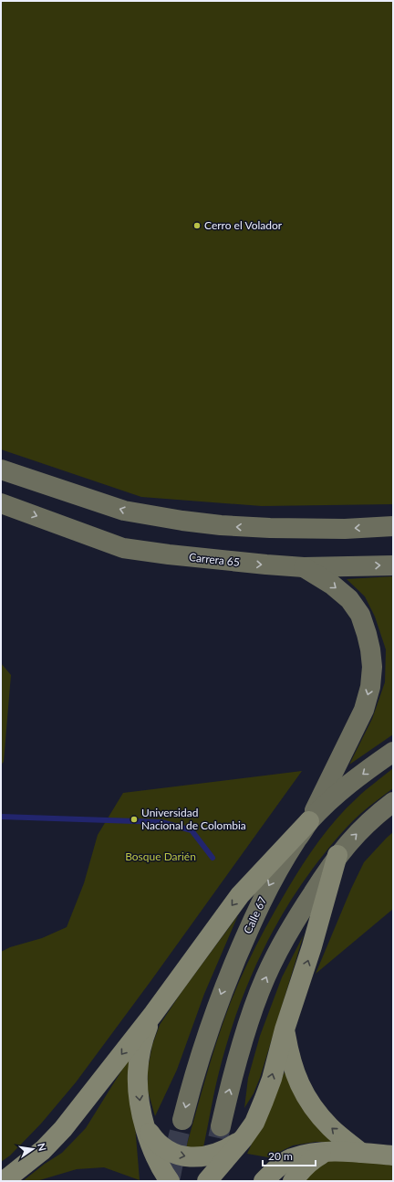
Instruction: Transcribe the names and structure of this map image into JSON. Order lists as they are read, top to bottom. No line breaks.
{"streets":{"main road":["Carrera 65","Calle 67"]},"parks":["Bosque Darién"],"places":["Cerro el Volador","Universidad Nacional de Colombia"],"scale_bar":"20 m","north":"right"}
